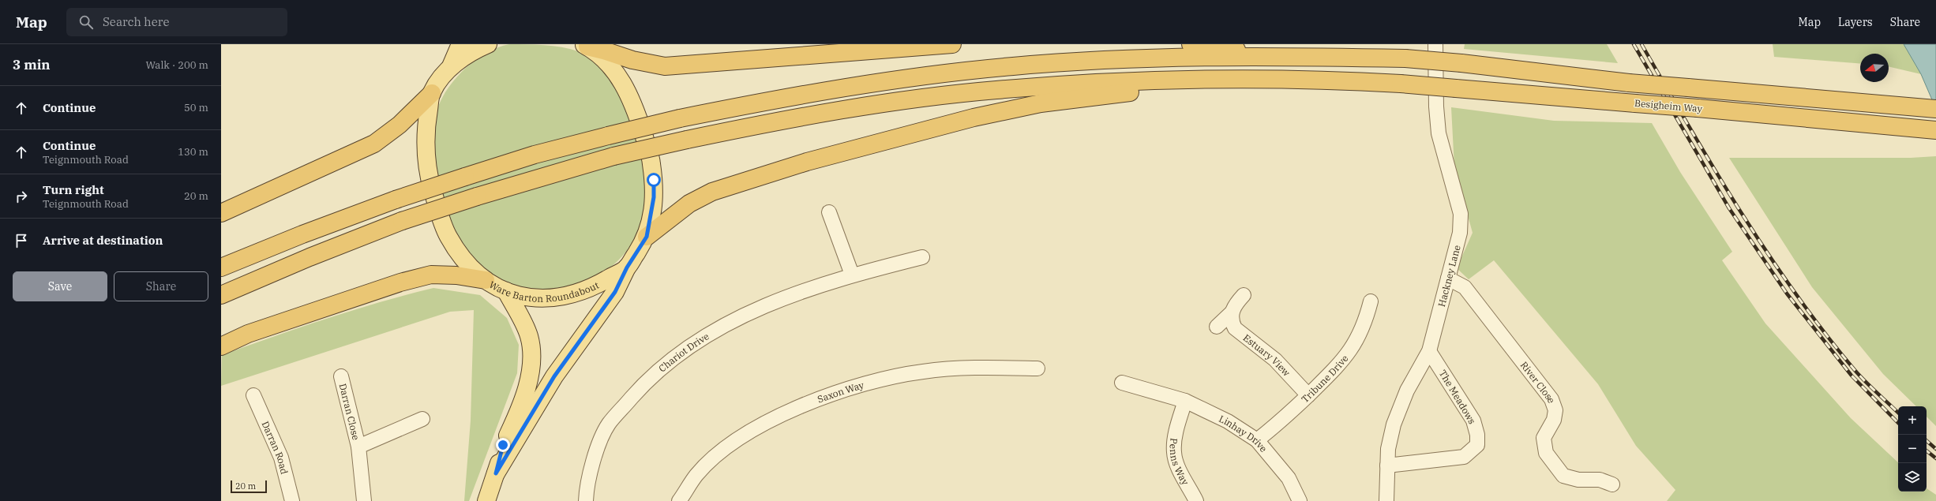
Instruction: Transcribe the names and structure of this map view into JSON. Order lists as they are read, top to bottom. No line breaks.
{"streets":{"highway":["Besigheim Way"],"main road":["Ware Barton Roundabout"],"street":["Hackney Lane","Chariot Drive","Estuary View","Tribune Drive","River Close","Saxon Way","The Meadows","Darran Close","Linhay Drive","Darran Road","Penns Way"]},"crossings":[["Hackney Lane","River Close"],["Hackney Lane","The Meadows"],["Estuary View","Tribune Drive"],["Tribune Drive","Linhay Drive"],["Linhay Drive","Penns Way"]],"scale_bar":"20 m","north":"left","page":{"header":"Map","search":"Search here","nav":["Map","Layers","Share"],"heading":["3 min","Walk · 200 m"],"list":[["Continue","50 m"],["Continue","Teignmouth Road","130 m"],["Turn right","Teignmouth Road","20 m"],"Arrive at destination"],"buttons":["Save","Share"],"map_buttons":["+","−"],"scale":"20 m"}}
